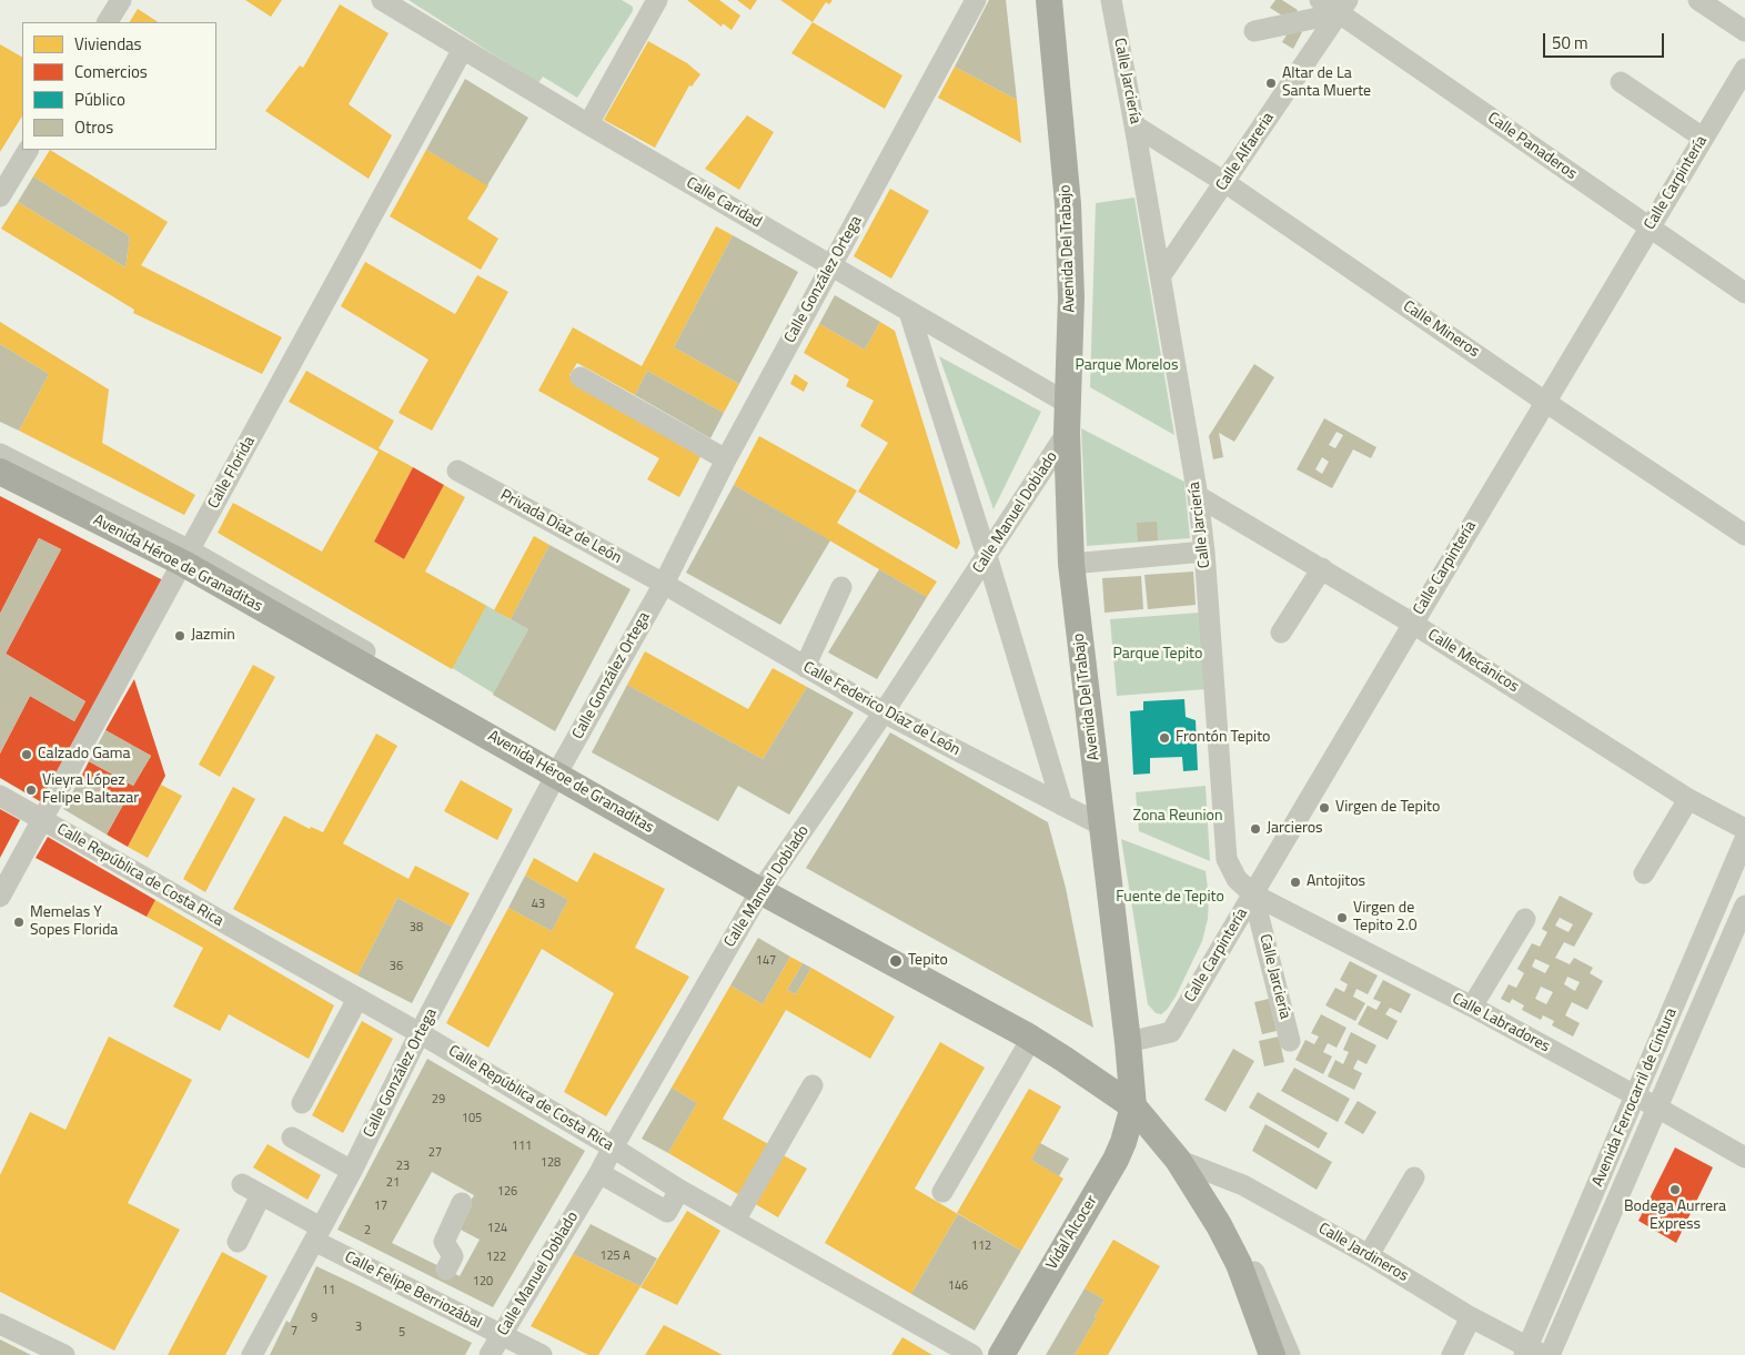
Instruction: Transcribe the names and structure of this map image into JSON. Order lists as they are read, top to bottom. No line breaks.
{"streets":{"main road":["Avenida Del Trabajo","Avenida Héroe de Granaditas","Vidal Alcocer"],"street":["Calle Jarciería","Calle Panaderos","Calle Alfareria","Calle Carpintería","Calle Caridad","Calle González Ortega","Calle Mineros","Calle Florida","Calle Manuel Doblado","Privada Díaz de León","Calle Mecánicos","Calle Federico Díaz de León","Calle República de Costa Rica","Calle Labradores","Avenida Ferrocarril de Cintura","Calle Jardineros","Calle Felipe Berriozábal"]},"crossings":[["Calle Jarciería","Calle Alfareria"],["Calle Jarciería","Calle Carpintería"],["Calle Jarciería","Calle Mineros"],["Calle Jarciería","Calle Mecánicos"],["Calle Jarciería","Calle Labradores"],["Calle Panaderos","Calle Alfareria"],["Calle Panaderos","Calle Carpintería"],["Calle Alfareria","Calle Mineros"],["Calle Carpintería","Avenida Del Trabajo"],["Calle Carpintería","Calle Mineros"],["Calle Carpintería","Calle Mecánicos"],["Calle Carpintería","Calle Labradores"],["Calle Caridad","Avenida Del Trabajo"],["Calle Caridad","Calle González Ortega"],["Calle Caridad","Calle Florida"],["Avenida Del Trabajo","Calle Manuel Doblado"],["Avenida Del Trabajo","Avenida Héroe de Granaditas"],["Avenida Del Trabajo","Calle Federico Díaz de León"],["Avenida Del Trabajo","Vidal Alcocer"],["Calle González Ortega","Privada Díaz de León"],["Calle González Ortega","Avenida Héroe de Granaditas"],["Calle González Ortega","Calle Federico Díaz de León"],["Calle González Ortega","Calle República de Costa Rica"],["Calle González Ortega","Calle Felipe Berriozábal"],["Calle Florida","Avenida Héroe de Granaditas"],["Calle Florida","Calle República de Costa Rica"],["Calle Manuel Doblado","Avenida Héroe de Granaditas"],["Calle Manuel Doblado","Calle Federico Díaz de León"],["Calle Manuel Doblado","Calle República de Costa Rica"],["Calle Manuel Doblado","Calle Felipe Berriozábal"],["Privada Díaz de León","Calle Federico Díaz de León"],["Avenida Héroe de Granaditas","Vidal Alcocer"],["Calle Labradores","Avenida Ferrocarril de Cintura"],["Avenida Ferrocarril de Cintura","Calle Jardineros"]],"parks":["Parque Morelos","Parque Tepito","Zona Reunion","Fuente de Tepito"],"places":["Altar de La Santa Muerte","Jazmin","Frontón Tepito","Calzado Gama","Vieyra López Felipe Baltazar","Virgen de Tepito","Jarcieros","Antojitos","Virgen de Tepito 2.0","Memelas Y Sopes Florida","Tepito","Bodega Aurrera Express"],"house_numbers":["43","38","147","36","29","105","111","27","128","23","21","126","17","124","2","112","125 A","122","120","146","11","9","3","7","5"],"legend":["Viviendas","Comercios","Público","Otros"],"scale_bar":"50 m"}
